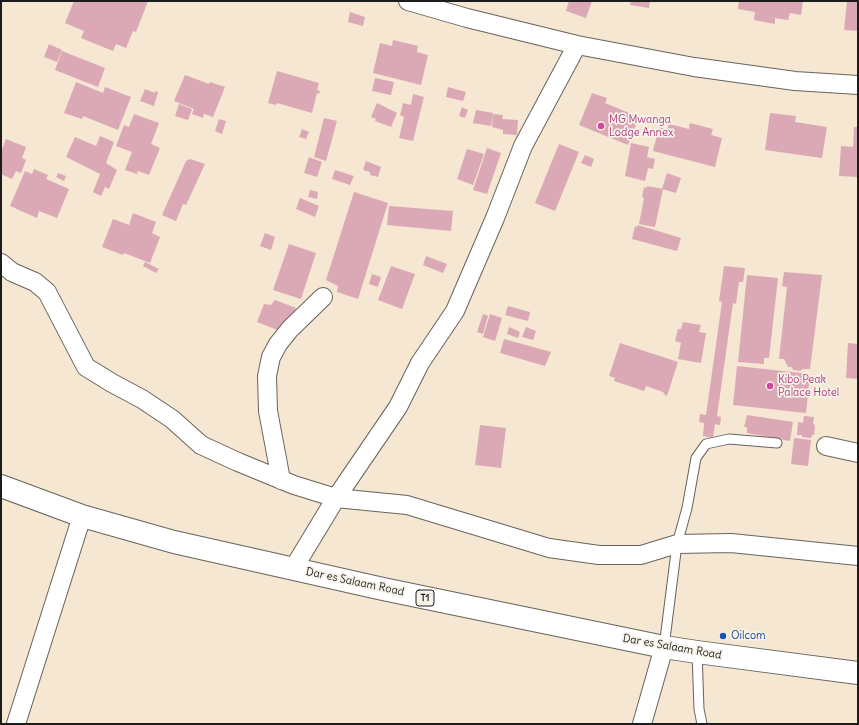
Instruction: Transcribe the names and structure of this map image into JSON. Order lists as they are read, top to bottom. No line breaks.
{"streets":{"highway":["Dar es Salaam Road","T1"]},"places":["MG Mwanga Lodge Annex","Kibo Peak Palace Hotel","Oilcom"]}
